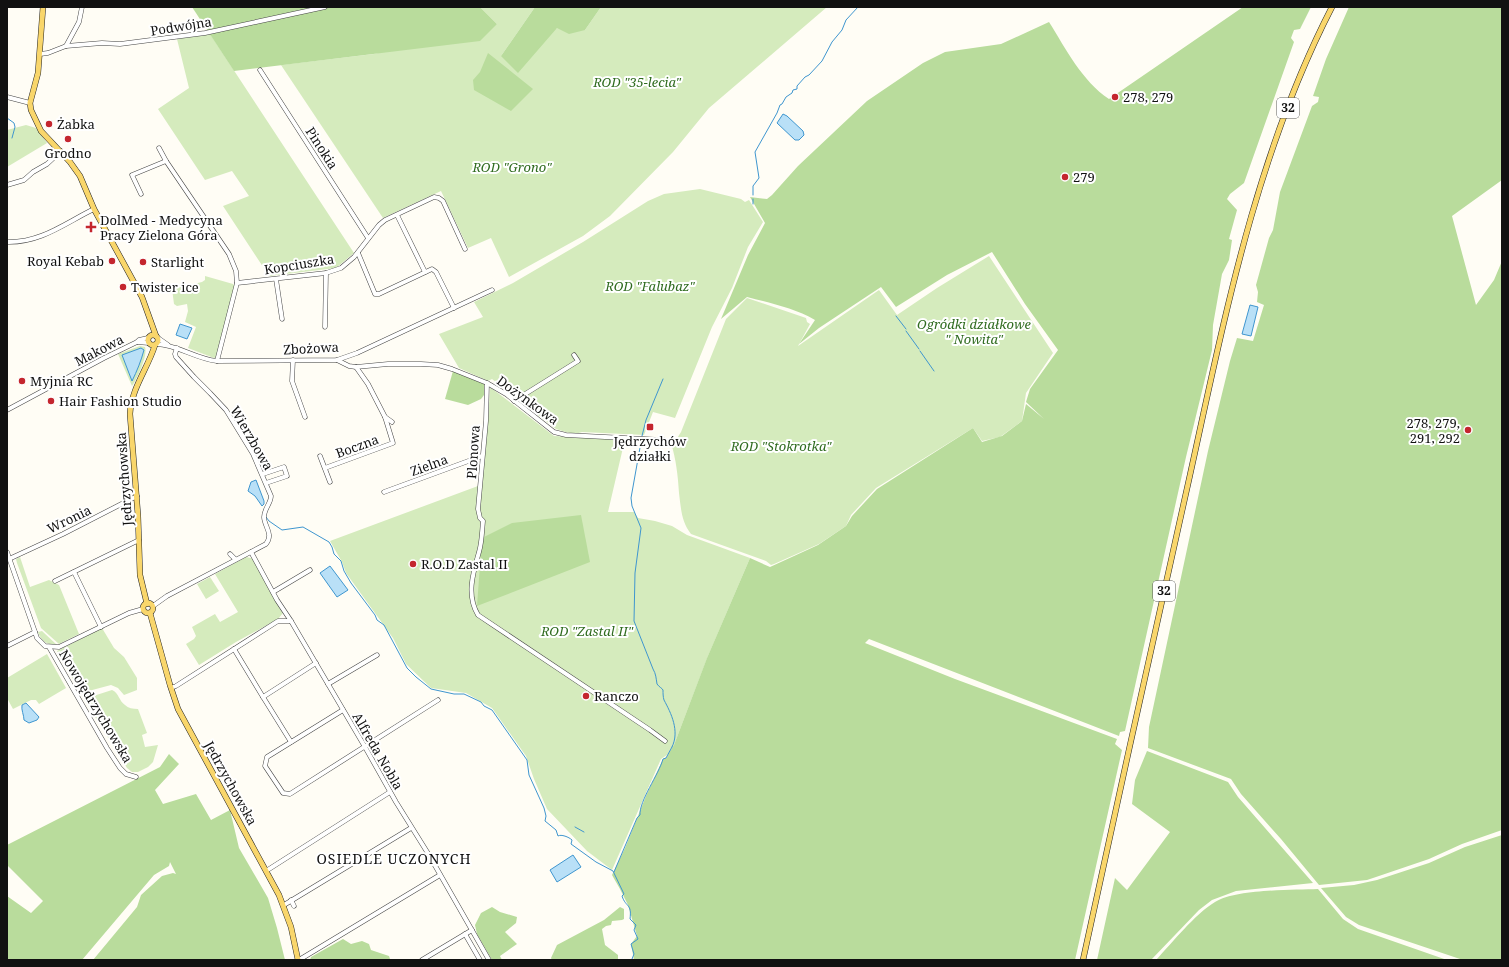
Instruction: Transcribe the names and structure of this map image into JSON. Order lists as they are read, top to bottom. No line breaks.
{"streets":{"main road":["32","Jędrzychowska"],"street":["Podwójna","Pinokia","Kopciuszka","Zbożowa","Makowa","Dożynkowa","Wierzbowa","Boczna","Plonowa","Zielna","Wronia","Nowojędrzychowska","Alfreda Nobla"]},"crossings":[["Pinokia","Kopciuszka"],["Zbożowa","Makowa"],["Zbożowa","Dożynkowa"],["Zbożowa","Wierzbowa"],["Zbożowa","Jędrzychowska"],["Makowa","Jędrzychowska"],["Dożynkowa","Boczna"],["Dożynkowa","Plonowa"],["Wierzbowa","Jędrzychowska"],["Wierzbowa","Alfreda Nobla"],["Plonowa","Zielna"],["Jędrzychowska","Wronia"],["Wronia","Nowojędrzychowska"]],"districts":["OSIEDLE UCZONYCH"],"parks":["ROD \"35-lecia\"","ROD \"Grono\"","ROD \"Falubaz\"","Ogródki działkowe \" Nowita\"","ROD \"Stokrotka\"","ROD \"Zastal II\""],"places":{"other":["278, 279","Żabka","Grodno","279","Royal Kebab","Starlight","Twister ice","Myjnia RC","Hair Fashion Studio","278, 279, 291, 292","R.O.D Zastal II","Ranczo"],"health":["DolMed - Medycyna Pracy Zielona Góra"],"transit":["Jędrzychów działki"]}}
